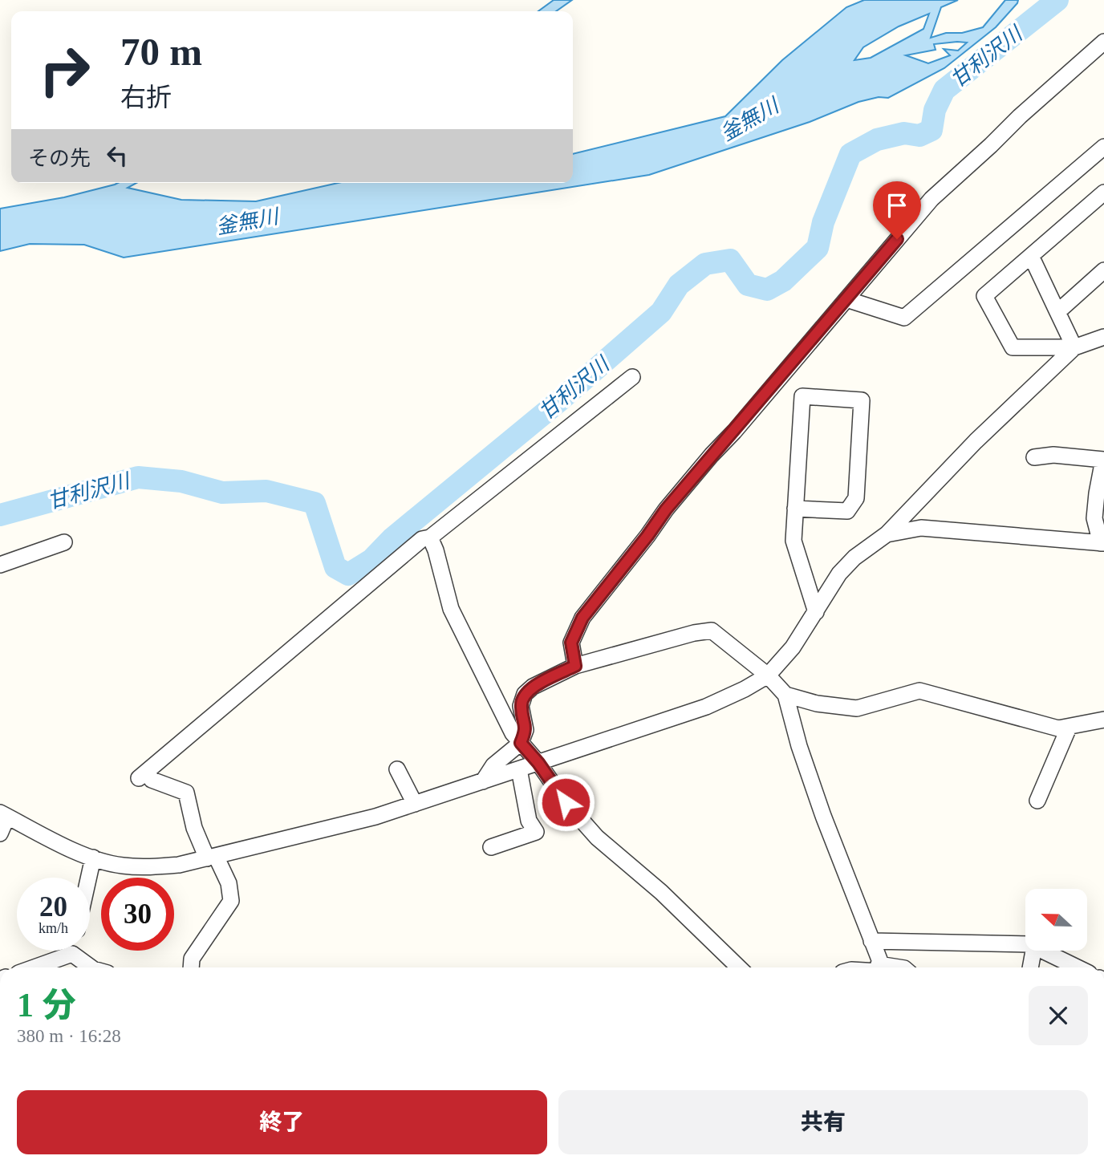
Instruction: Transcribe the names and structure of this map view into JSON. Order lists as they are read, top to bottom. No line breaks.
{"water":["甘利沢川","釜無川"],"north":"left","page":{"turn":["70 m","右折"],"then":"その先","speed":"20 km/h","limit":"30","heading":["1 分","380 m · 16:28"],"buttons":["終了","共有"]}}
